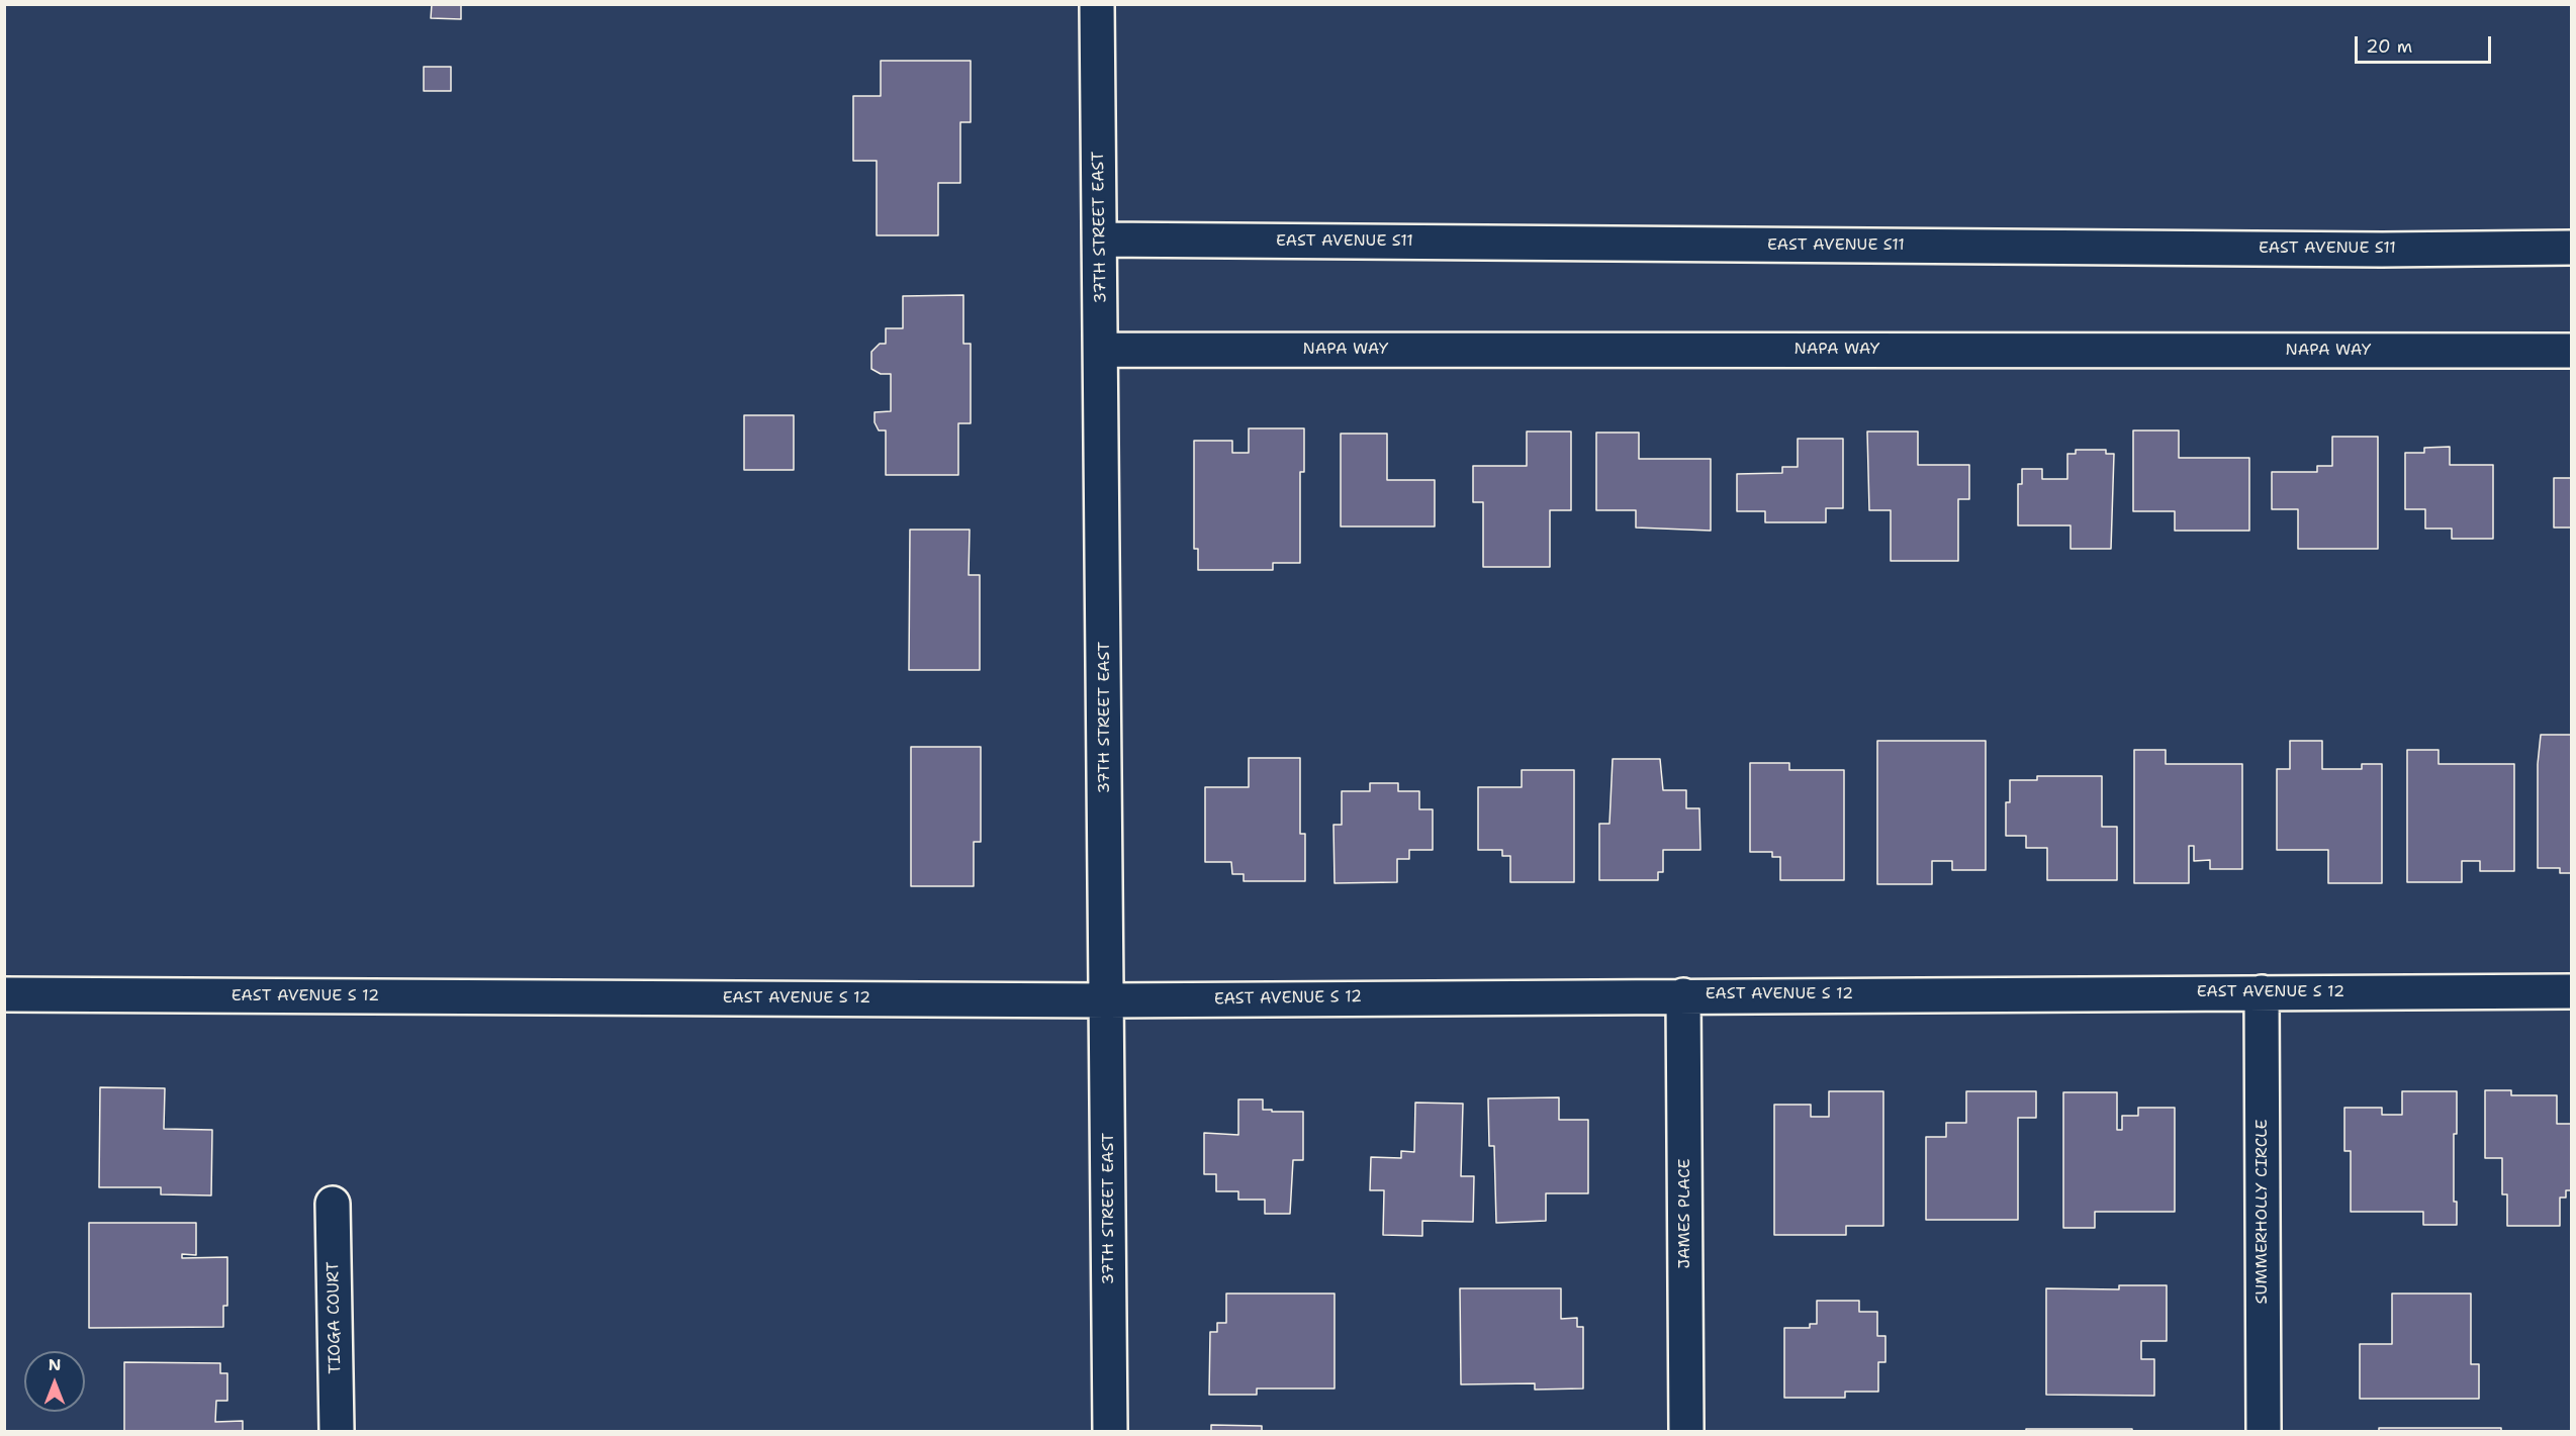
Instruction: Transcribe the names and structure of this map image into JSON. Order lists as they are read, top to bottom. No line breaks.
{"streets":{"street":["37TH STREET EAST","EAST AVENUE S11","NAPA WAY","EAST AVENUE S 12","SUMMERHOLLY CIRCLE","JAMES PLACE","TIOGA COURT"]},"crossings":[["37TH STREET EAST","EAST AVENUE S11"],["37TH STREET EAST","NAPA WAY"],["37TH STREET EAST","EAST AVENUE S 12"],["EAST AVENUE S 12","SUMMERHOLLY CIRCLE"],["EAST AVENUE S 12","JAMES PLACE"]],"scale_bar":"20 m","north":"top"}
